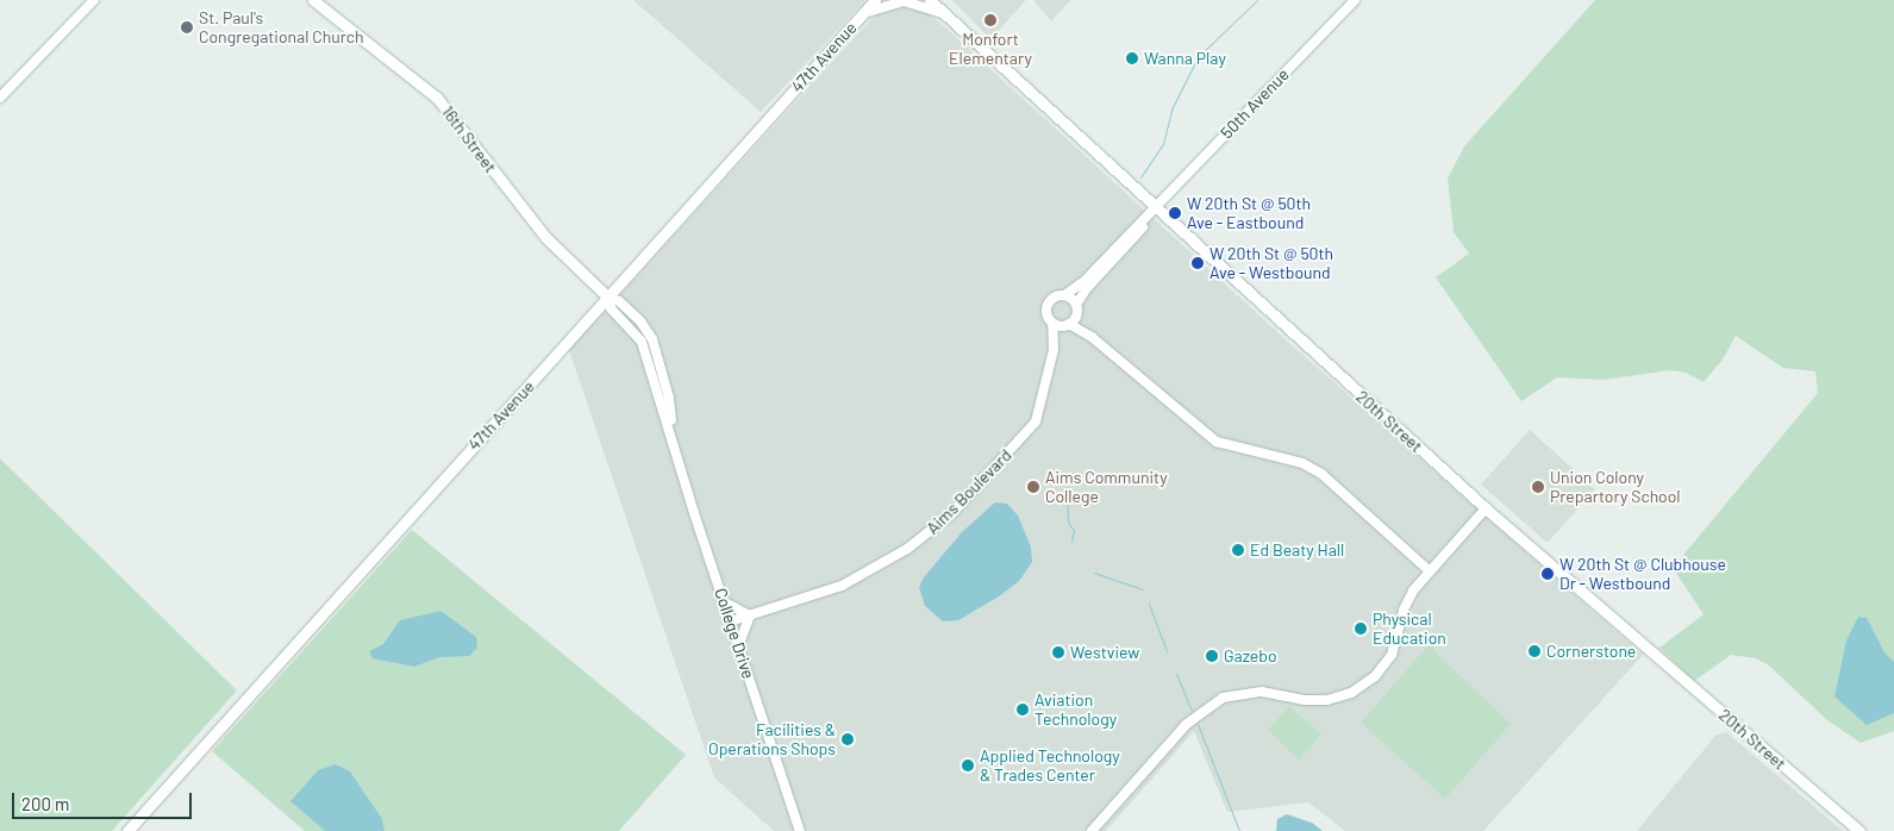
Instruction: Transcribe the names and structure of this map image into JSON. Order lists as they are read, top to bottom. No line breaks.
{"streets":{"main road":["47th Avenue","16th Street","20th Street"],"street":["50th Avenue","Aims Boulevard","College Drive"]},"crossings":[["47th Avenue","16th Street"],["47th Avenue","College Drive"],["50th Avenue","20th Street"],["50th Avenue","Aims Boulevard"],["16th Street","College Drive"],["Aims Boulevard","College Drive"]],"places":["Monfort Elementary","St. Paul's Congregational Church","Wanna Play","W 20th St @ 50th Ave - Eastbound","W 20th St @ 50th Ave - Westbound","Aims Community College","Union Colony Prepartory School","Ed Beaty Hall","W 20th St @ Clubhouse Dr - Westbound","Physical Education","Cornerstone","Westview","Gazebo","Aviation Technology","Facilities & Operations Shops","Applied Technology & Trades Center"],"scale_bar":"200 m"}
